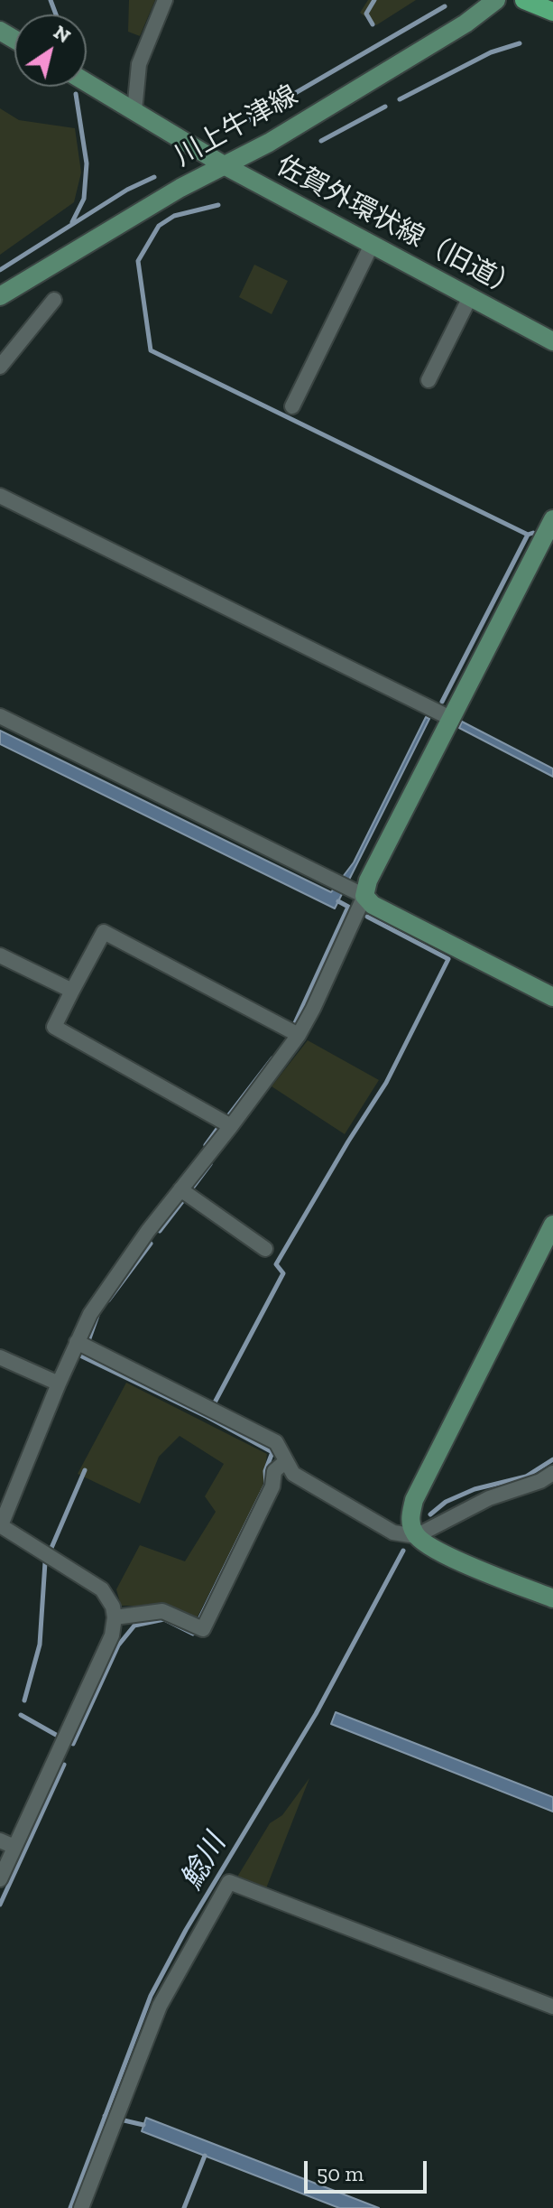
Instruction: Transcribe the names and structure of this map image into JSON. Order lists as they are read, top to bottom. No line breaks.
{"streets":{"street":["川上牛津線","佐賀外環状線（旧道）"]},"crossings":[["川上牛津線","佐賀外環状線（旧道）"]],"water":["鯰川"],"scale_bar":"50 m","north":"top right"}
